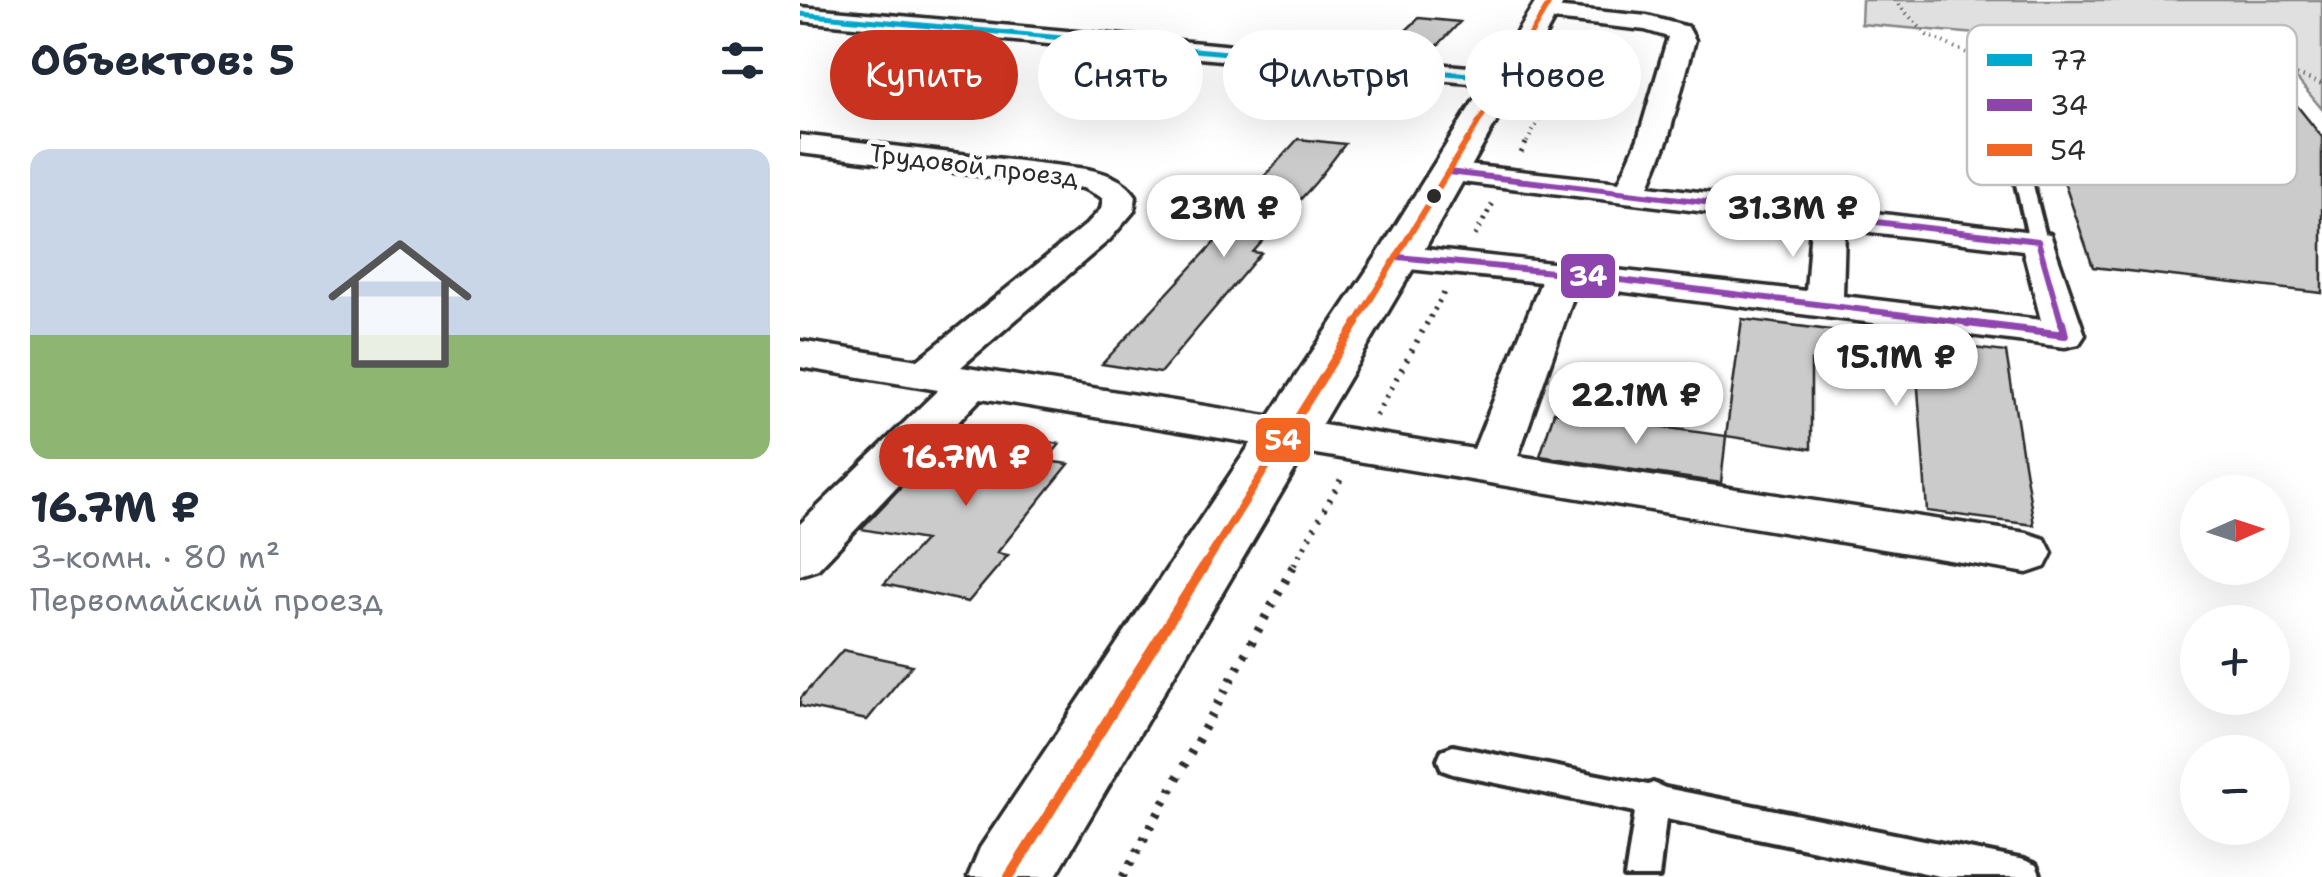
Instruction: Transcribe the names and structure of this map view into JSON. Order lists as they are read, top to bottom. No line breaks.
{"streets":{"street":["Трудовой проезд"]},"lines":["transit line 54","transit line 77","transit line 34"],"legend":["77","34","54"],"north":"right","page":{"heading":"Объектов: 5","chip":["Купить","Снять","Фильтры","Новое"],"list":[{"name":"16.7M ₽","note":"3-комн. · 80 m² · Первомайский проезд"}],"price":["23M ₽","31.3M ₽","15.1M ₽","22.1M ₽","16.7M ₽"],"map_buttons":["+","−"]}}
